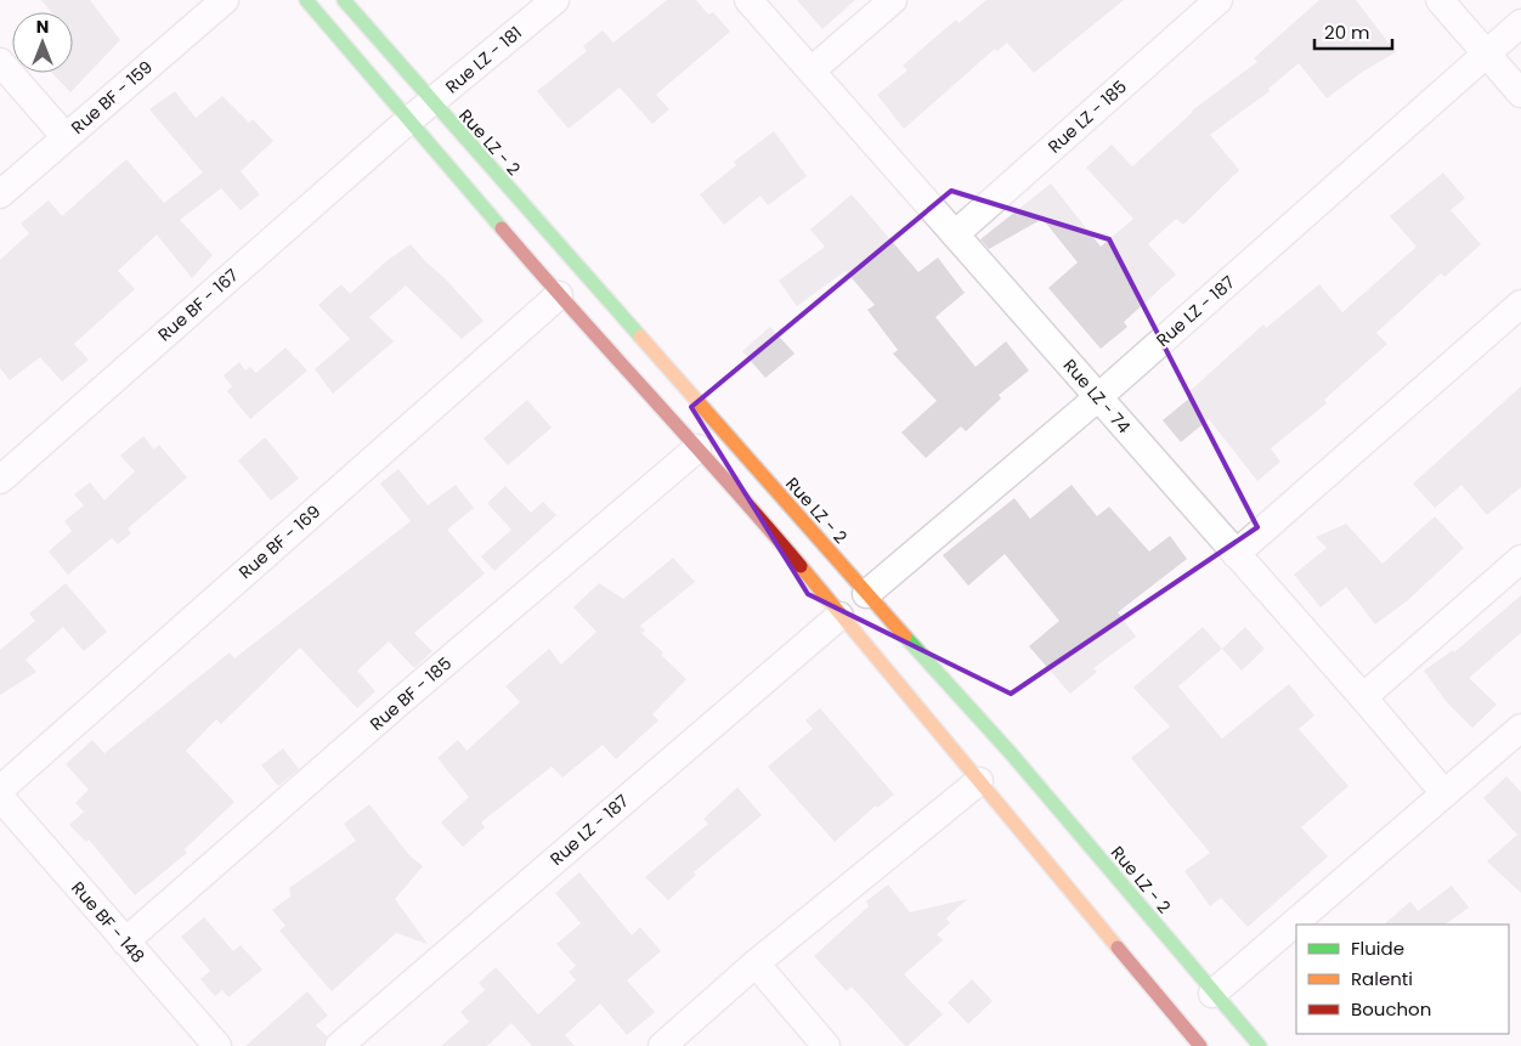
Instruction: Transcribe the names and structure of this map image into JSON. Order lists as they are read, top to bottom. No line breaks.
{"streets":{"main road":["Rue LZ - 2"],"street":["Rue LZ - 181","Rue BF - 159","Rue LZ - 185","Rue BF - 167","Rue LZ - 187","Rue LZ - 74","Rue BF - 169","Rue BF - 185","Rue BF - 148"]},"crossings":[["Rue LZ - 181","Rue LZ - 2"],["Rue LZ - 181","Rue BF - 167"],["Rue LZ - 185","Rue LZ - 74"],["Rue LZ - 2","Rue LZ - 187"],["Rue LZ - 187","Rue LZ - 74"],["Rue BF - 185","Rue BF - 148"]],"legend":["Fluide","Ralenti","Bouchon"],"scale_bar":"20 m","north":"top"}
